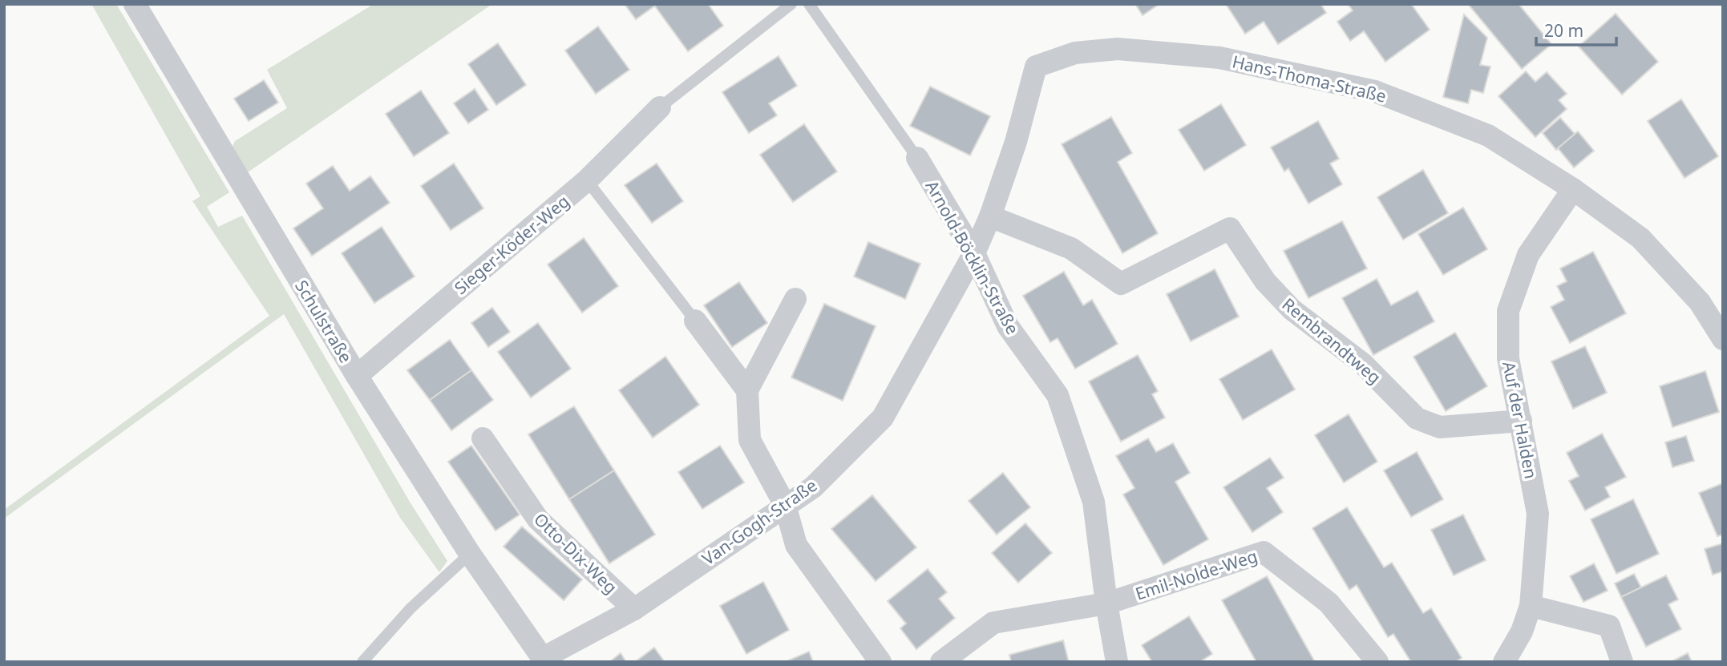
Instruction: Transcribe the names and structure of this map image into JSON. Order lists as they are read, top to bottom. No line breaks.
{"streets":{"street":["Hans-Thoma-Straße","Sieger-Köder-Weg","Arnold-Böcklin-Straße","Schulstraße","Rembrandtweg","Auf der Halden","Van-Gogh-Straße","Otto-Dix-Weg","Emil-Nolde-Weg"]},"crossings":[["Hans-Thoma-Straße","Rembrandtweg"],["Hans-Thoma-Straße","Auf der Halden"],["Hans-Thoma-Straße","Van-Gogh-Straße"],["Sieger-Köder-Weg","Schulstraße"],["Arnold-Böcklin-Straße","Van-Gogh-Straße"],["Arnold-Böcklin-Straße","Emil-Nolde-Weg"],["Schulstraße","Van-Gogh-Straße"],["Rembrandtweg","Auf der Halden"],["Rembrandtweg","Van-Gogh-Straße"],["Van-Gogh-Straße","Otto-Dix-Weg"]],"scale_bar":"20 m"}
